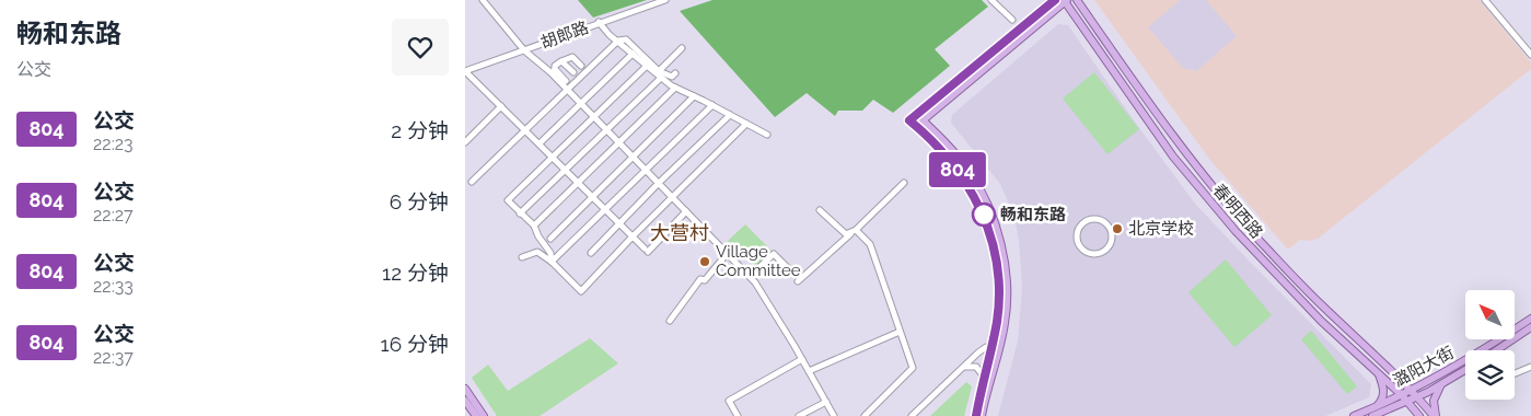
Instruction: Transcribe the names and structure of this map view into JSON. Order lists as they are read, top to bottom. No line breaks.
{"streets":{"main road":["春明西路","潞阳大街"],"street":["胡郎路"]},"crossings":[["春明西路","潞阳大街"]],"districts":["大营村"],"places":["畅和东路","北京学校","Village Committee"],"lines":["bus line 804"],"north":"top left","page":{"heading":["畅和东路","公交"],"on_map":"804","list":[{"mark":"804","name":"公交","note":"22:23","value":"2 分钟"},{"mark":"804","name":"公交","note":"22:27","value":"6 分钟"},{"mark":"804","name":"公交","note":"22:33","value":"12 分钟"},{"mark":"804","name":"公交","note":"22:37","value":"16 分钟"}]}}
